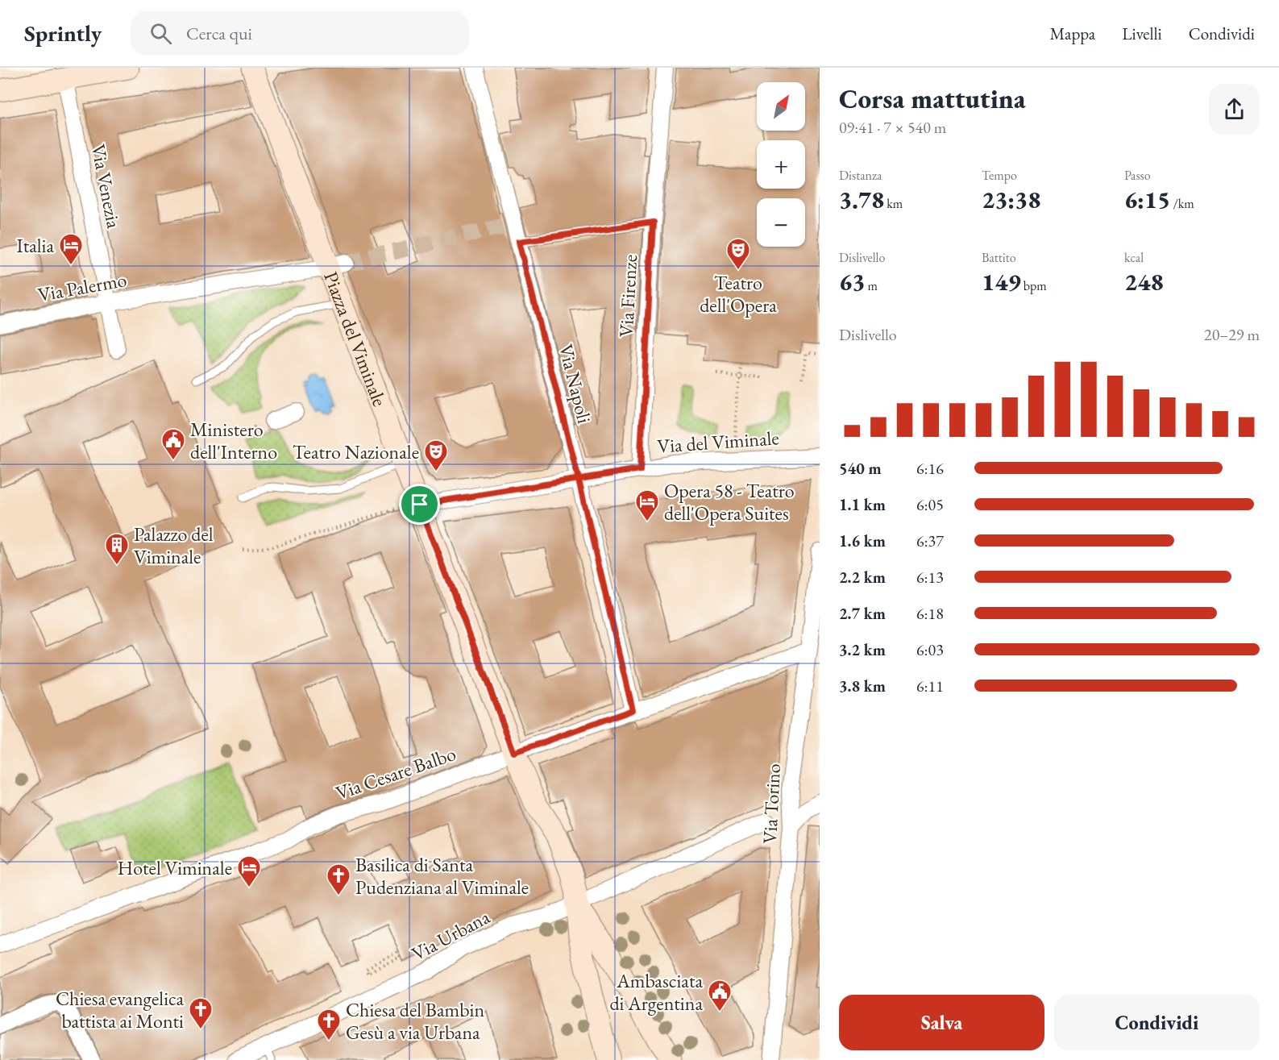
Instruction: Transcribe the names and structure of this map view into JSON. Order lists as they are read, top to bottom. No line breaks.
{"streets":{"street":["Via Venezia","Via Palermo","Via Firenze","Piazza del Viminale","Via Napoli","Via del Viminale","Via Cesare Balbo","Via Torino","Via Urbana"]},"crossings":[["Via Venezia","Via Palermo"],["Via Palermo","Piazza del Viminale"],["Via Firenze","Via del Viminale"],["Piazza del Viminale","Via del Viminale"],["Piazza del Viminale","Via Cesare Balbo"],["Piazza del Viminale","Via Urbana"],["Via Napoli","Via del Viminale"],["Via Napoli","Via Cesare Balbo"],["Via Cesare Balbo","Via Torino"]],"places":{"hotel":["Italia","Opera 58 - Teatro dell'Opera Suites","Hotel Viminale"],"theatre":["Teatro dell'Opera","Teatro Nazionale"],"public building":["Ministero dell'Interno","Ambasciata di Argentina"],"building":["Palazzo del Viminale"],"church":["Basilica di Santa Pudenziana al Viminale","Chiesa evangelica battista ai Monti","Chiesa del Bambin Gesù a via Urbana"]},"north":"top right","page":{"header":"Sprintly","search":"Cerca qui","nav":["Mappa","Livelli","Condividi"],"heading":["Corsa mattutina","09:41 · 7 × 540 m"],"map_buttons":["+","−"],"stats":[["Distanza","3.78 km"],["Tempo","23:38"],["Passo","6:15 /km"],["Dislivello","63 m"],["Battito","149 bpm"],["kcal","248"]],"chart":["Dislivello","20–29 m"],"list":[{"name":"540 m","note":"6:16"},{"name":"1.1 km","note":"6:05"},{"name":"1.6 km","note":"6:37"},{"name":"2.2 km","note":"6:13"},{"name":"2.7 km","note":"6:18"},{"name":"3.2 km","note":"6:03"},{"name":"3.8 km","note":"6:11"}],"buttons":["Salva","Condividi"]}}
